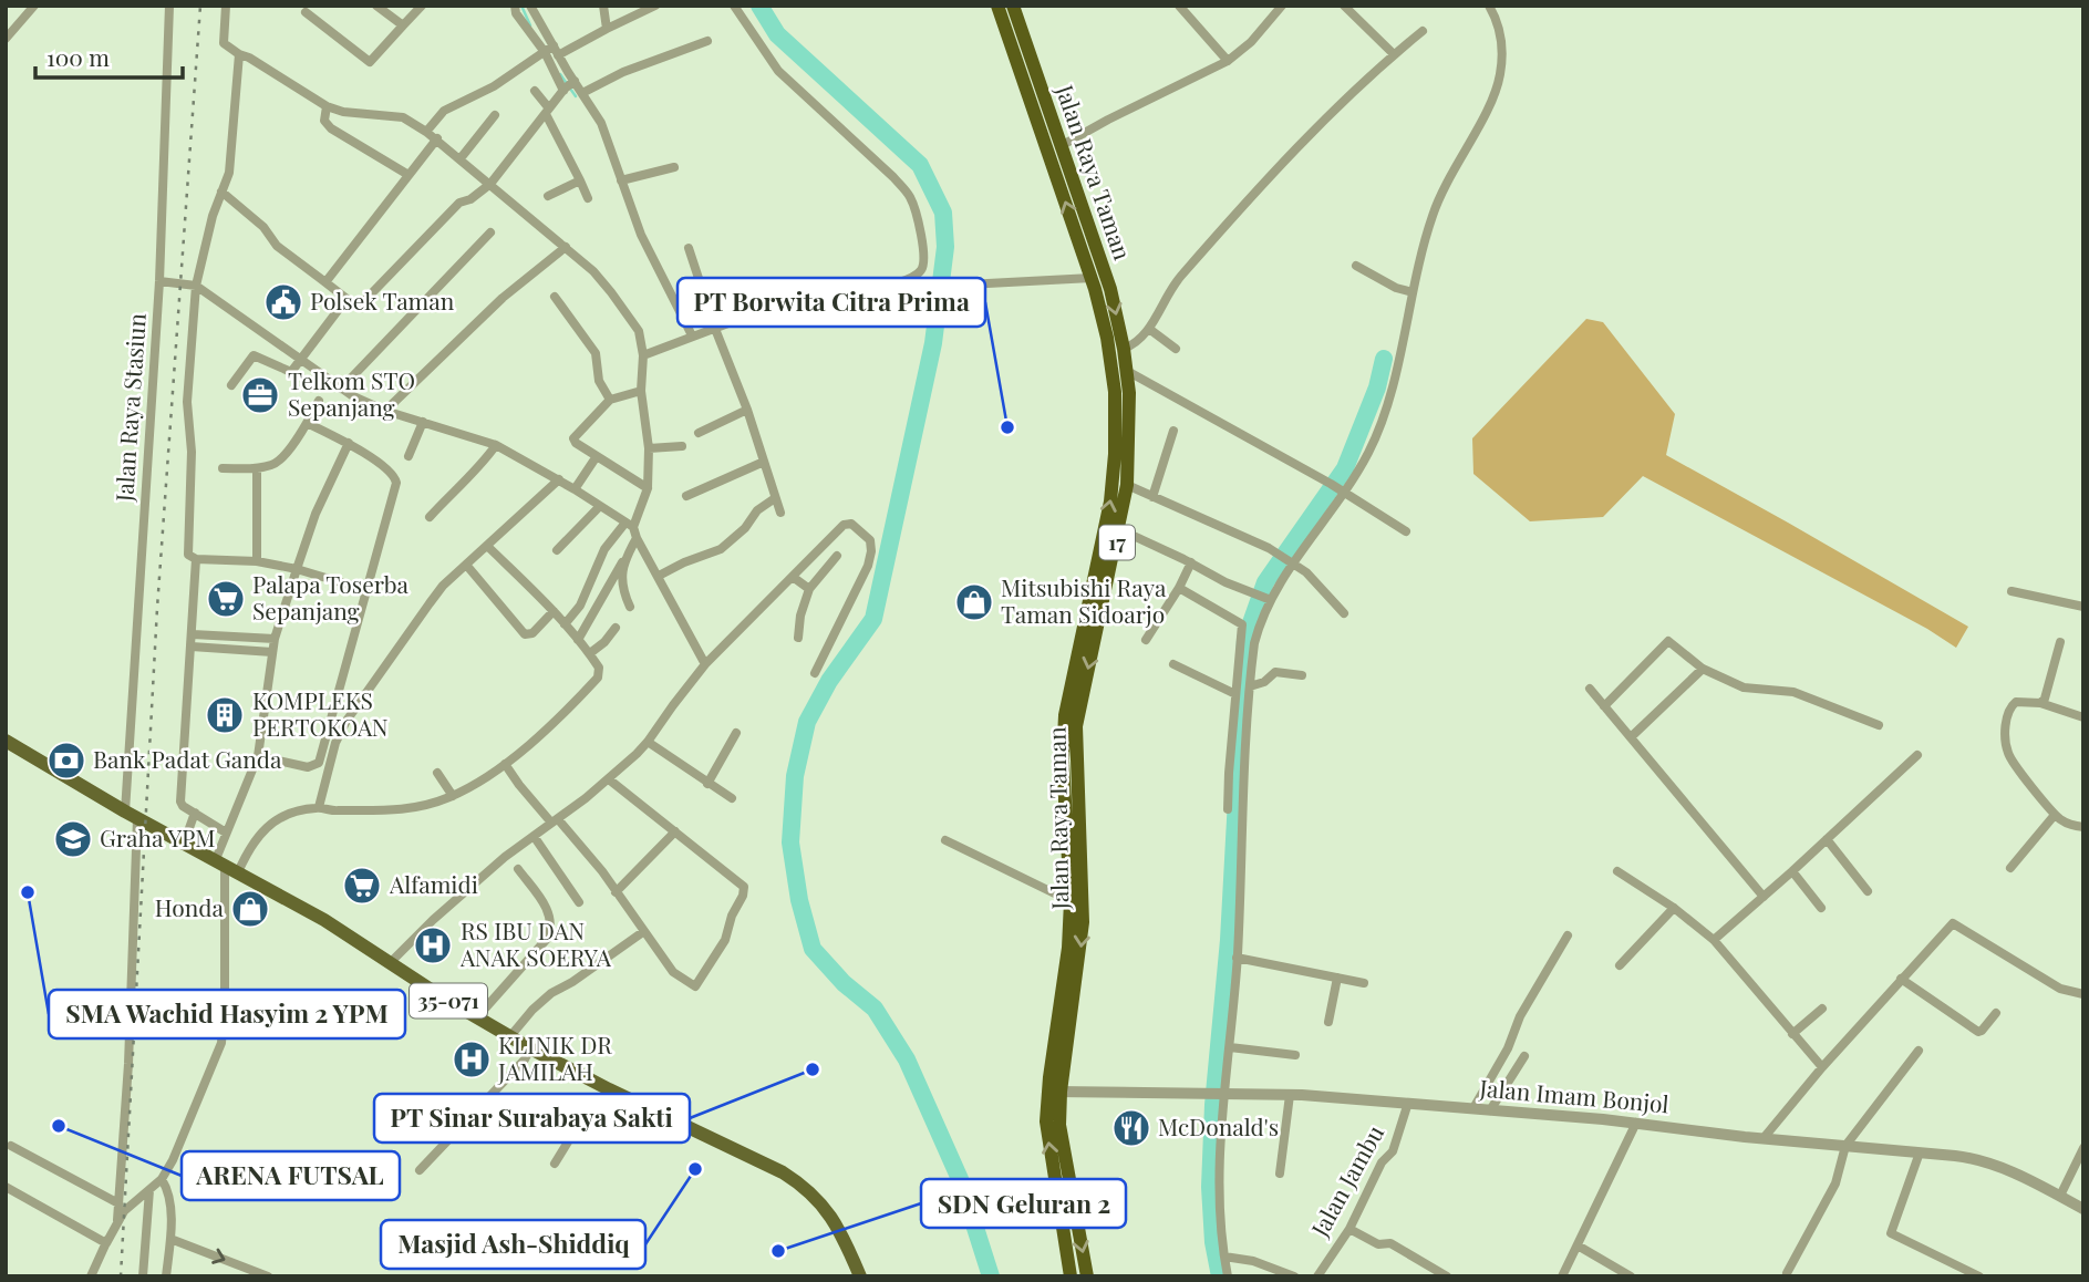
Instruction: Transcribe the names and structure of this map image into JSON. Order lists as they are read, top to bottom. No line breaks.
{"streets":{"highway":["Jalan Raya Taman","17"],"main road":["35-071"],"street":["Jalan Raya Stasiun","Jalan Imam Bonjol","Jalan Jambu"]},"crossings":[["Jalan Raya Taman","Jalan Imam Bonjol"],["Jalan Raya Stasiun","35-071"],["Jalan Imam Bonjol","Jalan Jambu"]],"places":{"public building":["Polsek Taman"],"office":["Telkom STO Sepanjang"],"other":["PT Borwita Citra Prima","SMA Wachid Hasyim 2 YPM","PT Sinar Surabaya Sakti","ARENA FUTSAL","Masjid Ash-Shiddiq","SDN Geluran 2"],"supermarket":["Palapa Toserba Sepanjang","Alfamidi"],"shop":["Mitsubishi Raya Taman Sidoarjo","Honda"],"building":["KOMPLEKS PERTOKOAN"],"bank":["Bank Padat Ganda"],"school or university":["Graha YPM"],"hospital":["RS IBU DAN ANAK SOERYA","KLINIK DR JAMILAH"],"restaurant":["McDonald's"]},"scale_bar":"100 m"}
